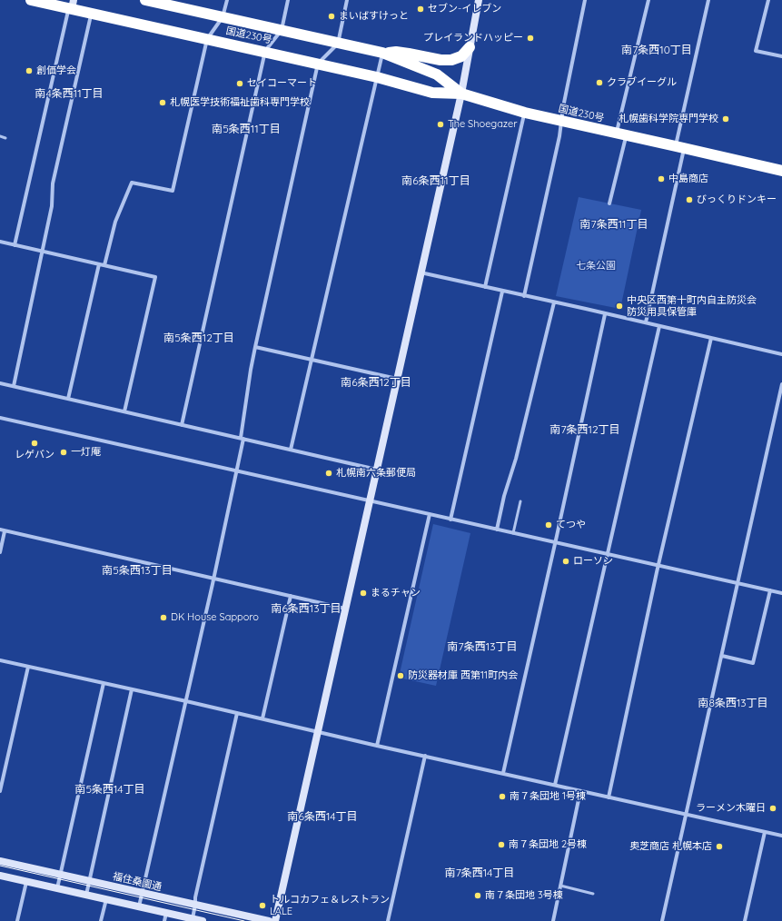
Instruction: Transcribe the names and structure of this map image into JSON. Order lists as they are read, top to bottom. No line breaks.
{"streets":{"highway":["国道230号"],"street":["福住桑園通"]},"districts":["南7条西10丁目","南4条西11丁目","南5条西11丁目","南6条西11丁目","南7条西11丁目","南5条西12丁目","南6条西12丁目","南7条西12丁目","南5条西13丁目","南6条西13丁目","南7条西13丁目","南8条西13丁目","南5条西14丁目","南6条西14丁目","南7条西14丁目"],"parks":["七条公園"],"places":["セブン-イレブン","まいばすけっと","プレイランドハッピー","創価学会","クラブイーグル","セイコーマート","札幌医学技術福祉歯科専門学校","札幌歯科学院専門学校","The Shoegazer","中島商店","びっくりドンキー","中央区西第十町内自主防災会 防災用具保管庫","レゲバン","一灯庵","札幌南六条郵便局","てつや","ローソン","まるチャン","DK House Sapporo","防災器材庫 西第11町内会","南７条団地 1号棟","ラーメン木曜日","南７条団地 2号棟","奥芝商店 札幌本店","南７条団地 3号棟","トルコカフェ＆レストラン LALE"]}
